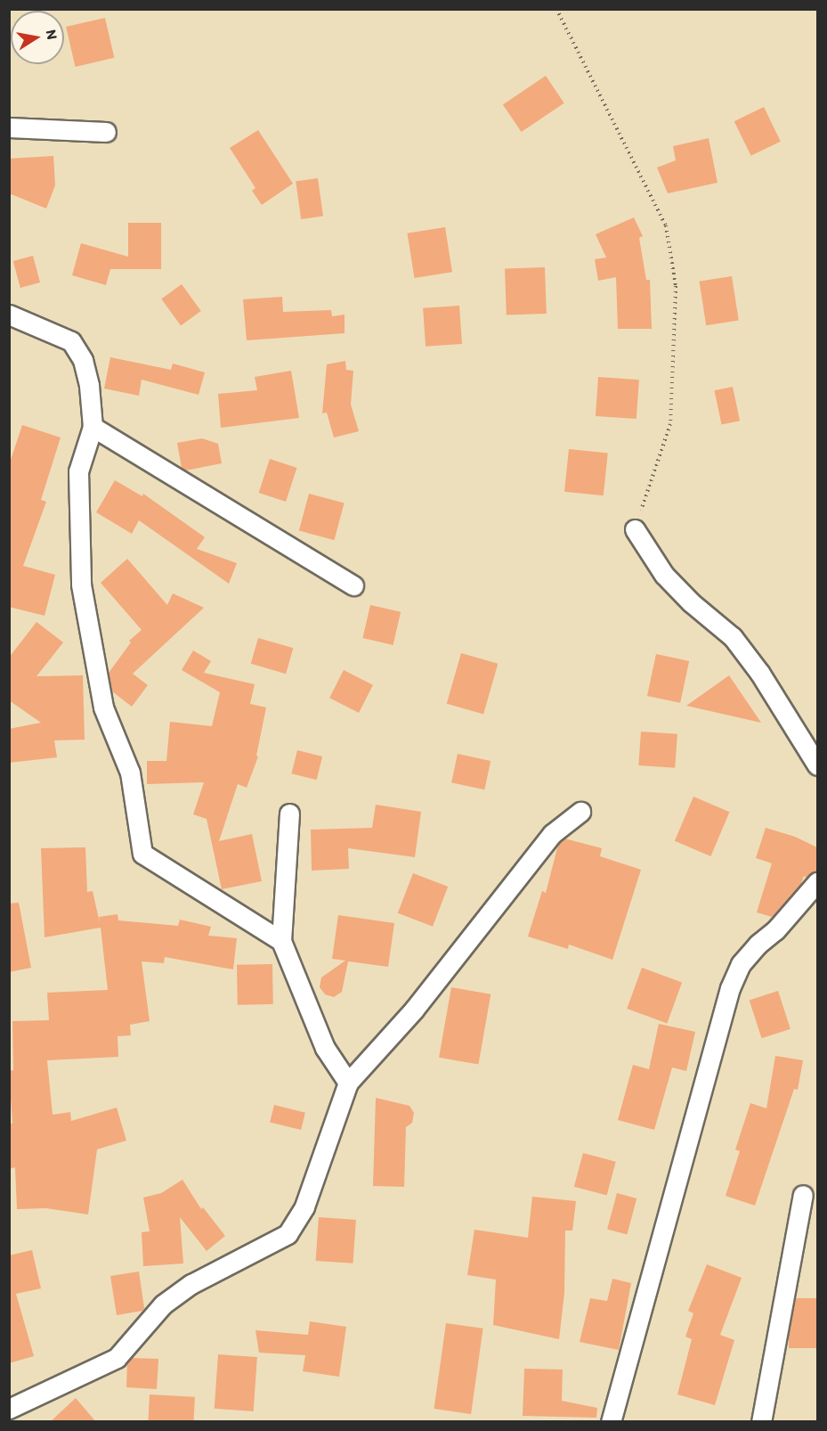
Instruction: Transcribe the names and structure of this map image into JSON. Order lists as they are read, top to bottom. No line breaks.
{"north":"right"}
